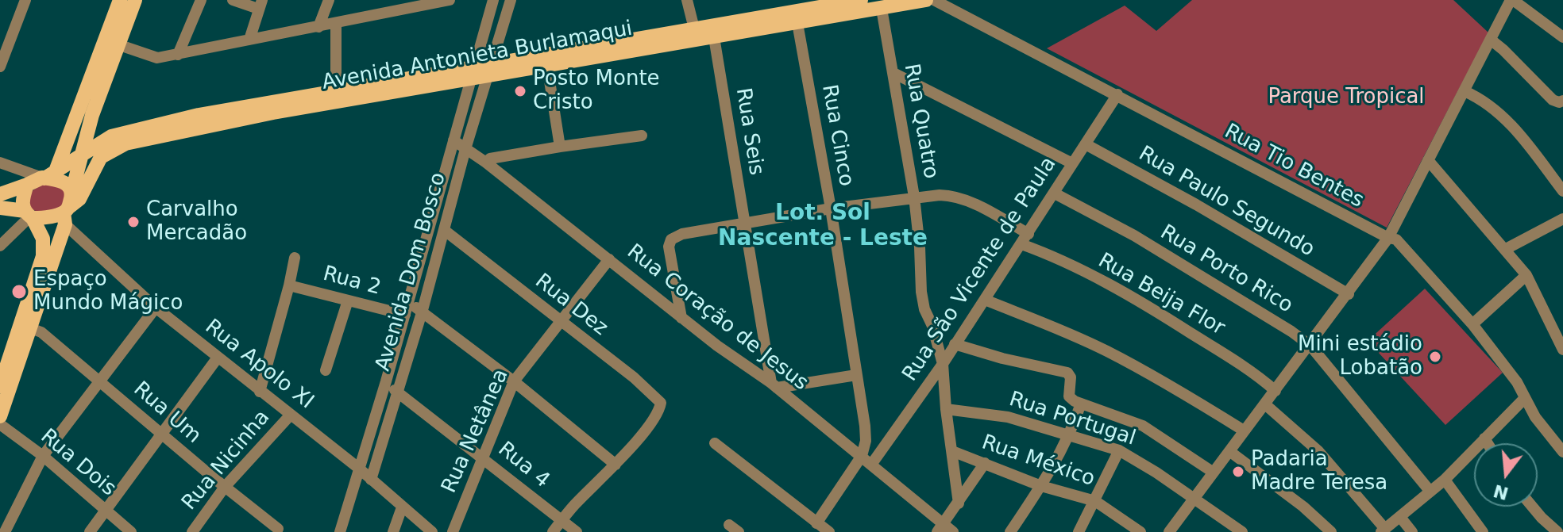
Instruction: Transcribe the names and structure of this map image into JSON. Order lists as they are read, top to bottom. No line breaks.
{"streets":{"main road":["Avenida Antonieta Burlamaqui"],"street":["Rua Quatro","Rua Seis","Rua Cinco","Rua Tio Bentes","Rua Paulo Segundo","Rua São Vicente de Paula","Rua Porto Rico","Avenida Dom Bosco","Rua 2","Rua Beija Flor","Rua Dez","Rua Coração de Jesus","Rua Apolo XI","Rua Um","Rua Portugal","Rua Netânea","Rua Nicinha","Rua México","Rua Dois","Rua 4"]},"crossings":[["Avenida Antonieta Burlamaqui","Rua Quatro"],["Avenida Antonieta Burlamaqui","Rua Seis"],["Avenida Antonieta Burlamaqui","Rua Cinco"],["Avenida Antonieta Burlamaqui","Avenida Dom Bosco"],["Avenida Antonieta Burlamaqui","Rua Apolo XI"],["Rua Quatro","Rua São Vicente de Paula"],["Rua Quatro","Rua Portugal"],["Rua Quatro","Rua México"],["Rua Seis","Rua Coração de Jesus"],["Rua Cinco","Rua Coração de Jesus"],["Rua Tio Bentes","Rua São Vicente de Paula"],["Rua Paulo Segundo","Rua São Vicente de Paula"],["Rua São Vicente de Paula","Rua Porto Rico"],["Rua São Vicente de Paula","Rua Beija Flor"],["Rua São Vicente de Paula","Rua Coração de Jesus"],["Avenida Dom Bosco","Rua 2"],["Avenida Dom Bosco","Rua Dez"],["Avenida Dom Bosco","Rua Coração de Jesus"],["Avenida Dom Bosco","Rua Apolo XI"],["Avenida Dom Bosco","Rua 4"],["Rua 2","Rua Dez"],["Rua 2","Rua Netânea"],["Rua Dez","Rua Netânea"],["Rua Coração de Jesus","Rua Netânea"],["Rua Apolo XI","Rua Nicinha"],["Rua Um","Rua Nicinha"],["Rua Netânea","Rua 4"]],"districts":["Lot. Sol Nascente - Leste"],"parks":["Parque Tropical"],"places":["Posto Monte Cristo","Carvalho Mercadão","Espaço Mundo Mágico","Mini estádio Lobatão","Padaria Madre Teresa"],"north":"bottom"}
